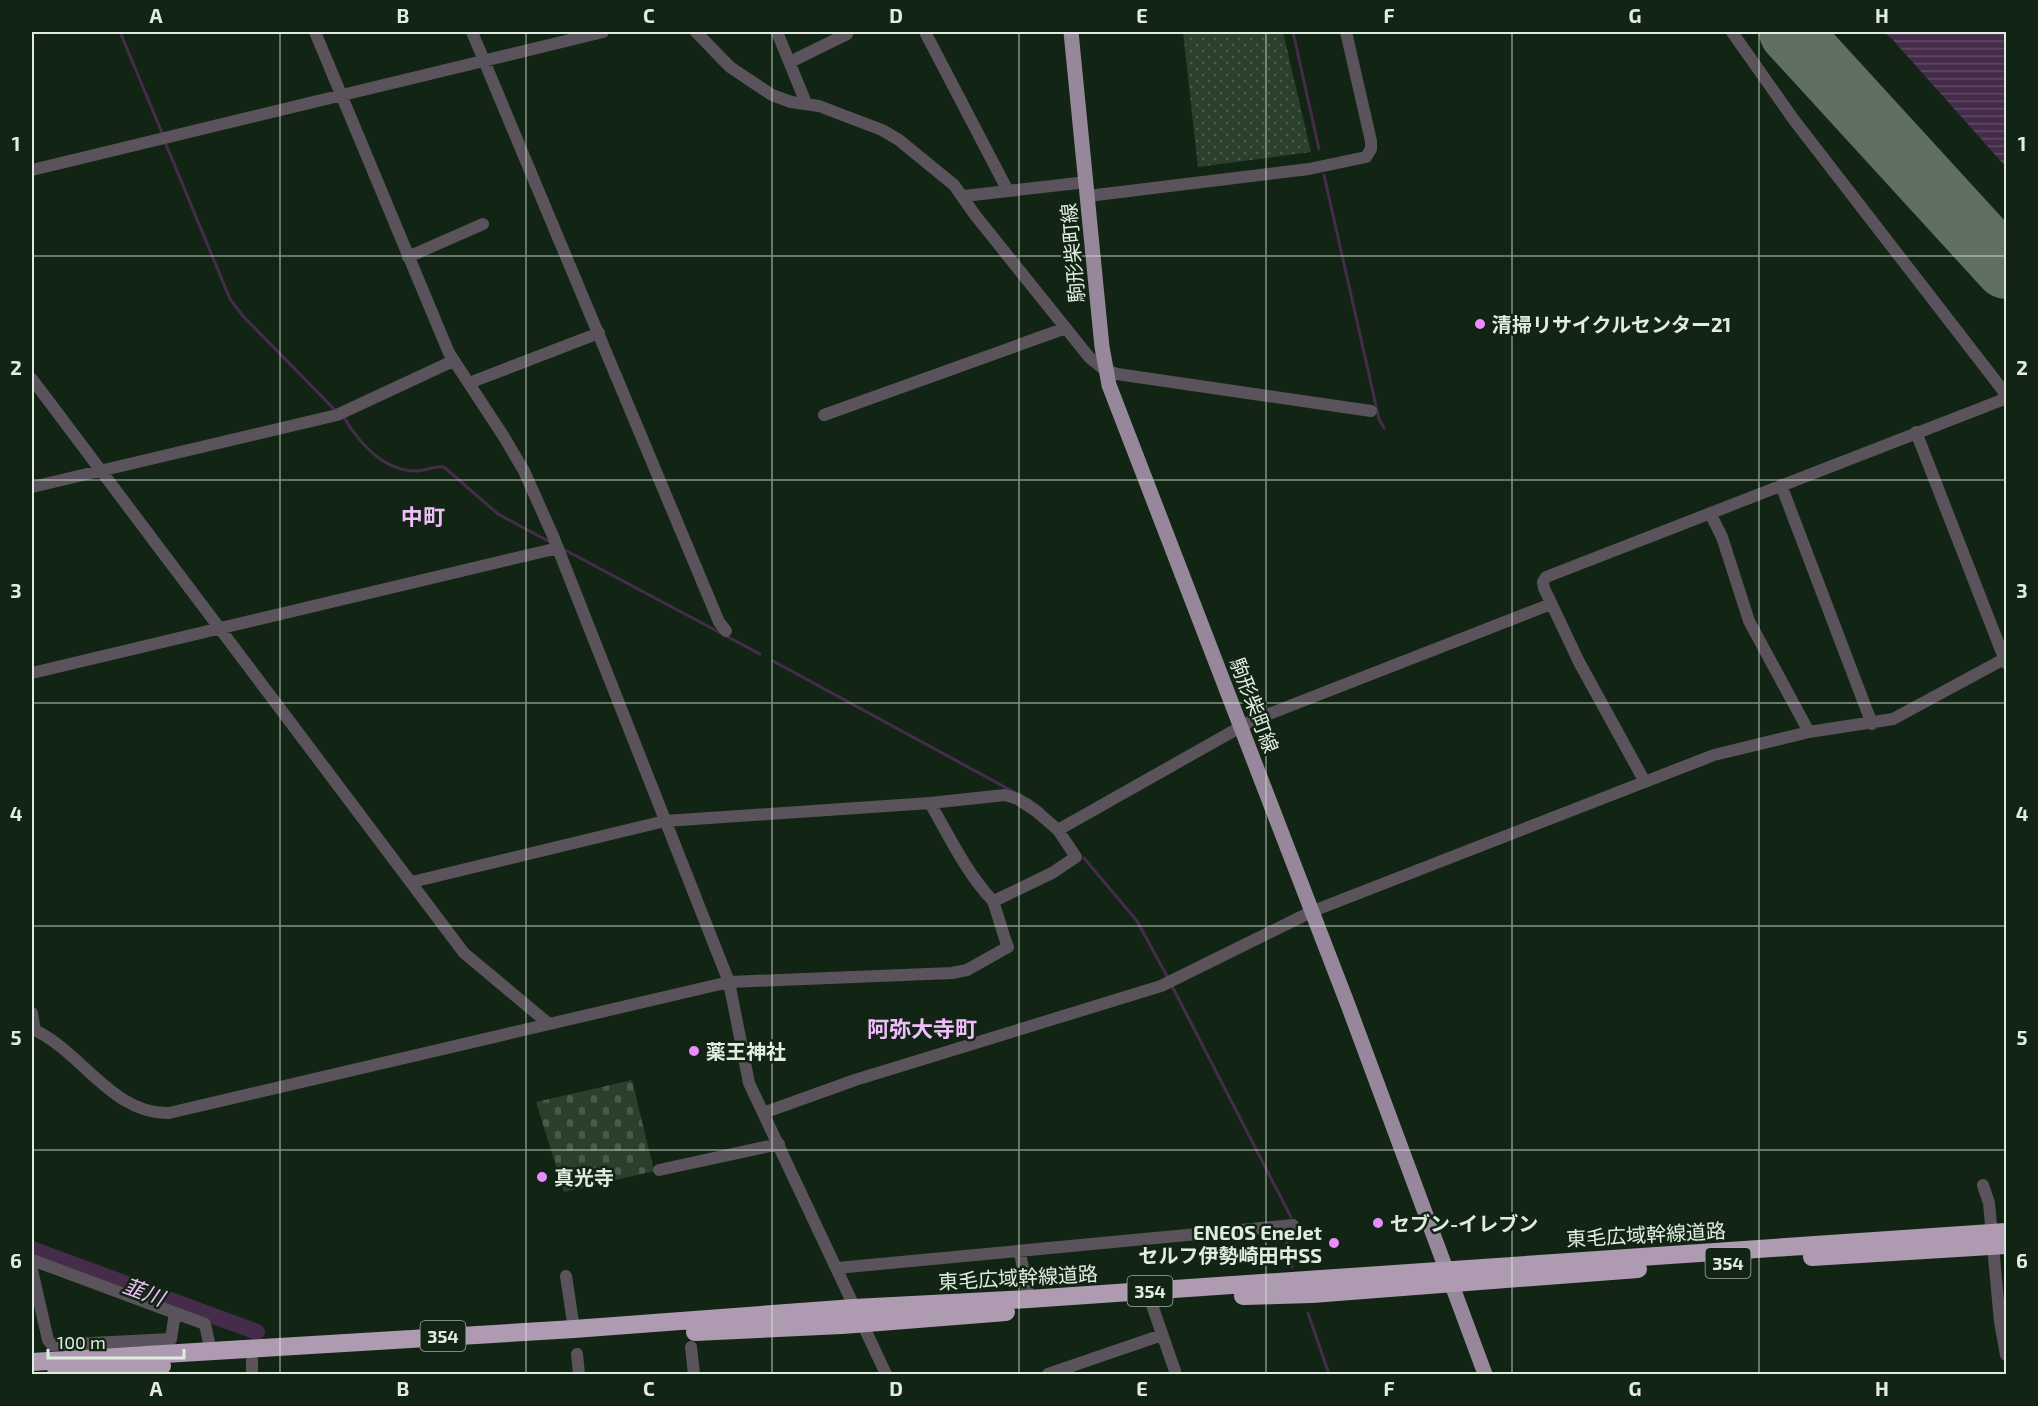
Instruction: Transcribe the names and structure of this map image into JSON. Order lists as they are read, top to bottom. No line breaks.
{"streets":{"highway":["東毛広域幹線道路","354"],"main road":["駒形柴町線"]},"crossings":[["駒形柴町線","東毛広域幹線道路"]],"districts":["中町","阿弥大寺町"],"water":["韮川"],"places":["清掃リサイクルセンター21","薬王神社","真光寺","セブン-イレブン","ENEOS EneJet セルフ伊勢崎田中SS"],"scale_bar":"100 m","grid":{"columns":["A","B","C","D","E","F","G","H"],"rows":["1","2","3","4","5","6"]}}
